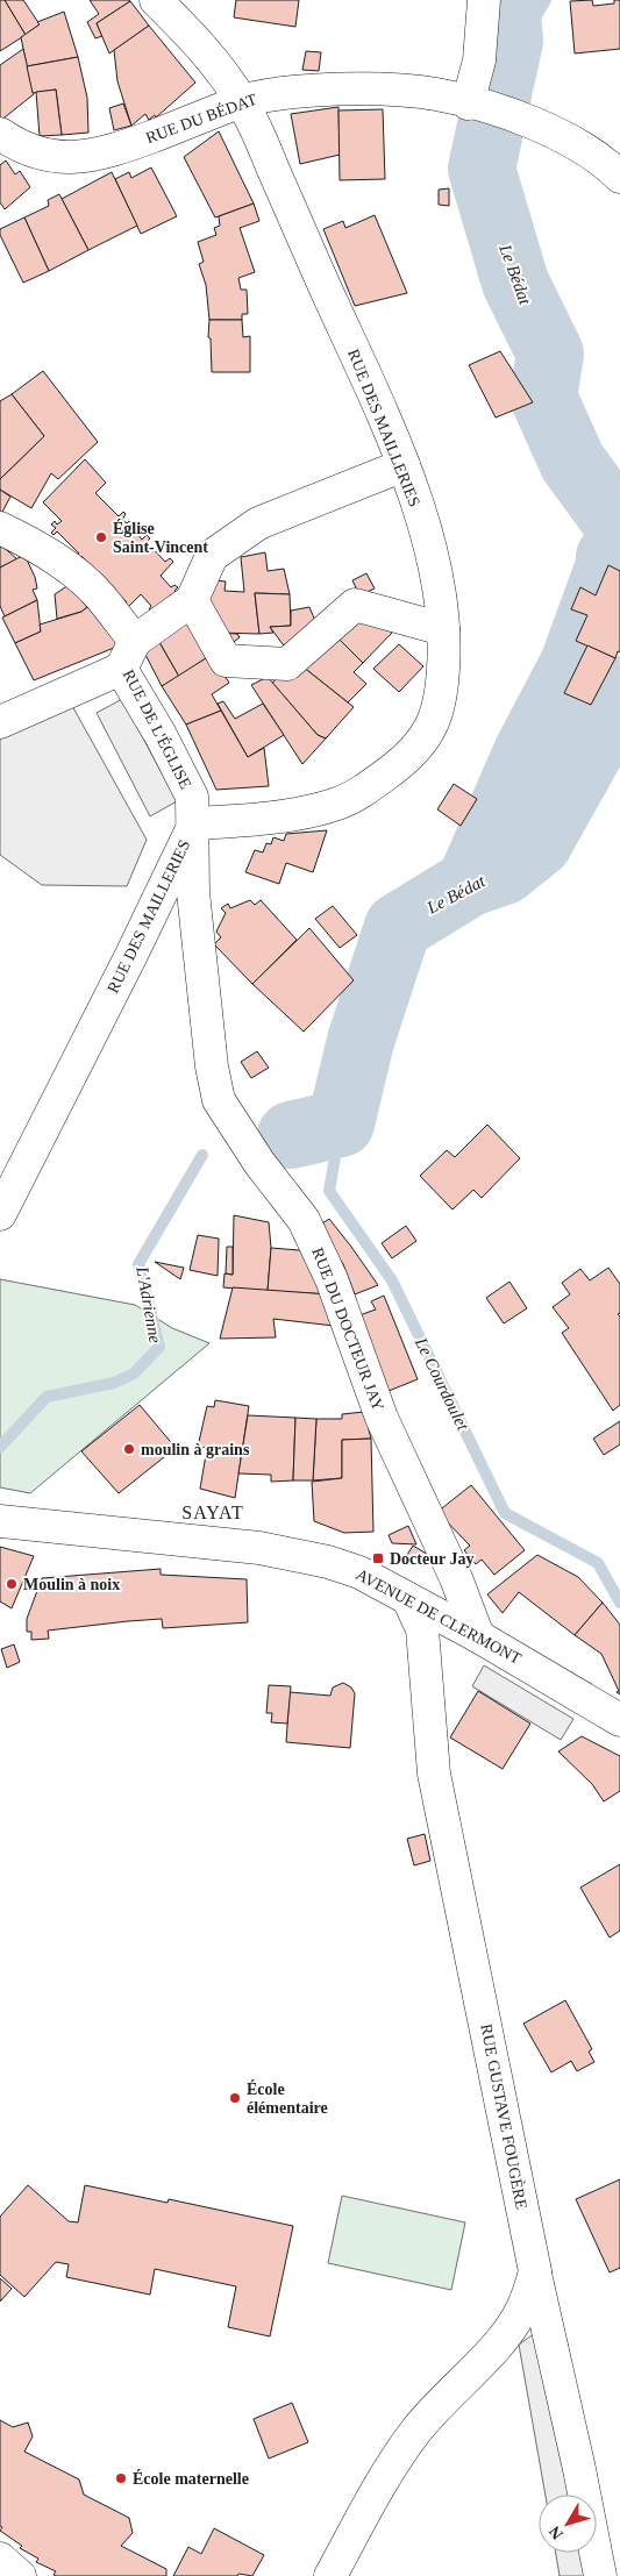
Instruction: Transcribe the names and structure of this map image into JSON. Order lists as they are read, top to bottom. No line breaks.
{"streets":{"street":["RUE DU BÉDAT","RUE DES MAILLERIES","RUE DE L'ÉGLISE","RUE DU DOCTEUR JAY","AVENUE DE CLERMONT","RUE GUSTAVE FOUGÈRE"]},"crossings":[["RUE DU BÉDAT","RUE DES MAILLERIES"],["RUE DES MAILLERIES","RUE DE L'ÉGLISE"],["RUE DES MAILLERIES","RUE DU DOCTEUR JAY"],["RUE DE L'ÉGLISE","RUE DU DOCTEUR JAY"],["RUE DU DOCTEUR JAY","AVENUE DE CLERMONT"],["AVENUE DE CLERMONT","RUE GUSTAVE FOUGÈRE"]],"districts":["SAYAT"],"water":["Le Bédat","L'Adrienne","Le Courdoulet"],"places":{"other":["Église Saint-Vincent","moulin à grains","Moulin à noix","École élémentaire","École maternelle"],"transit":["Docteur Jay"]},"north":"bottom left"}
